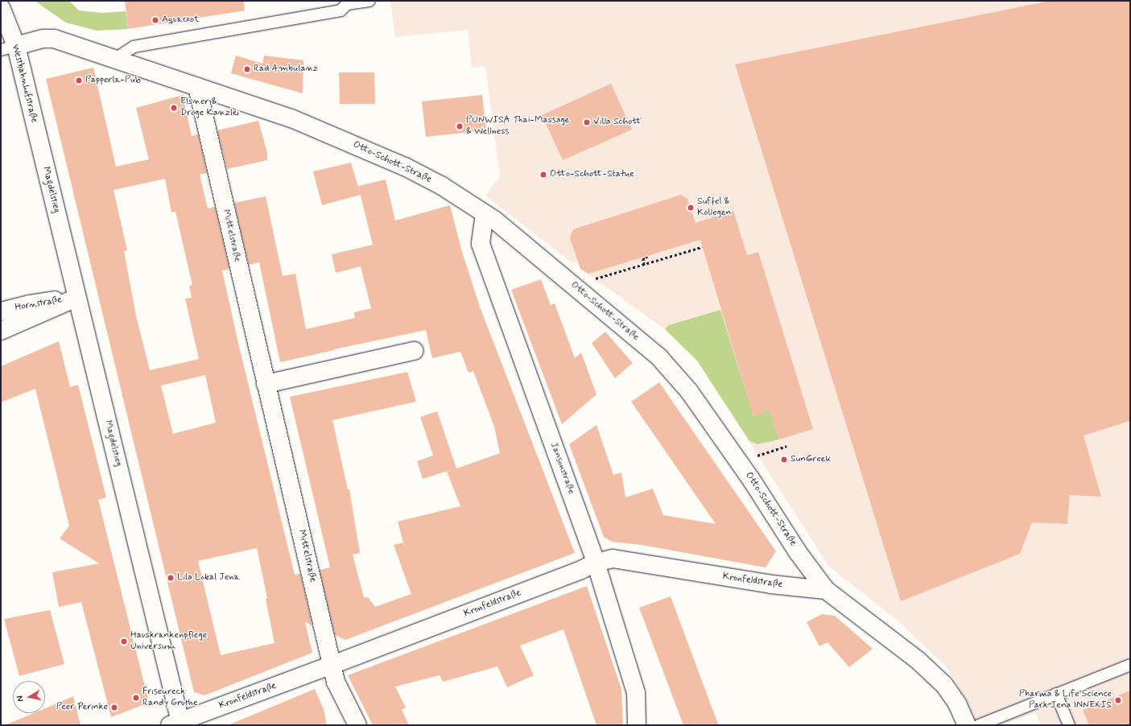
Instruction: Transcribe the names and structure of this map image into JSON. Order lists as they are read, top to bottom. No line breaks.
{"streets":{"street":["Westbahnhofstraße","Otto-Schott-Straße","Magdelstieg","Mittelstraße","Hornstraße","Jansonstraße","Kronfeldstraße"]},"crossings":[["Westbahnhofstraße","Otto-Schott-Straße"],["Westbahnhofstraße","Magdelstieg"],["Otto-Schott-Straße","Mittelstraße"],["Otto-Schott-Straße","Jansonstraße"],["Otto-Schott-Straße","Kronfeldstraße"],["Magdelstieg","Hornstraße"],["Magdelstieg","Kronfeldstraße"],["Mittelstraße","Kronfeldstraße"],["Jansonstraße","Kronfeldstraße"]],"places":["Aquaexot","Rad Ambulanz","Papperla-Pub","Elsner & Dröge Kanzlei","Villa Schott","PUNWISA Thai-Massage & Wellness","Otto-Schott-Statue","Suffel & Kollegen","SunGreek","Lila Lokal Jena","Hauskrankenpflege Universum","Friseureck Randy Grothe","Pharma & Life Science Park Jena INNEXIS","Peer Perinke"],"north":"left"}
